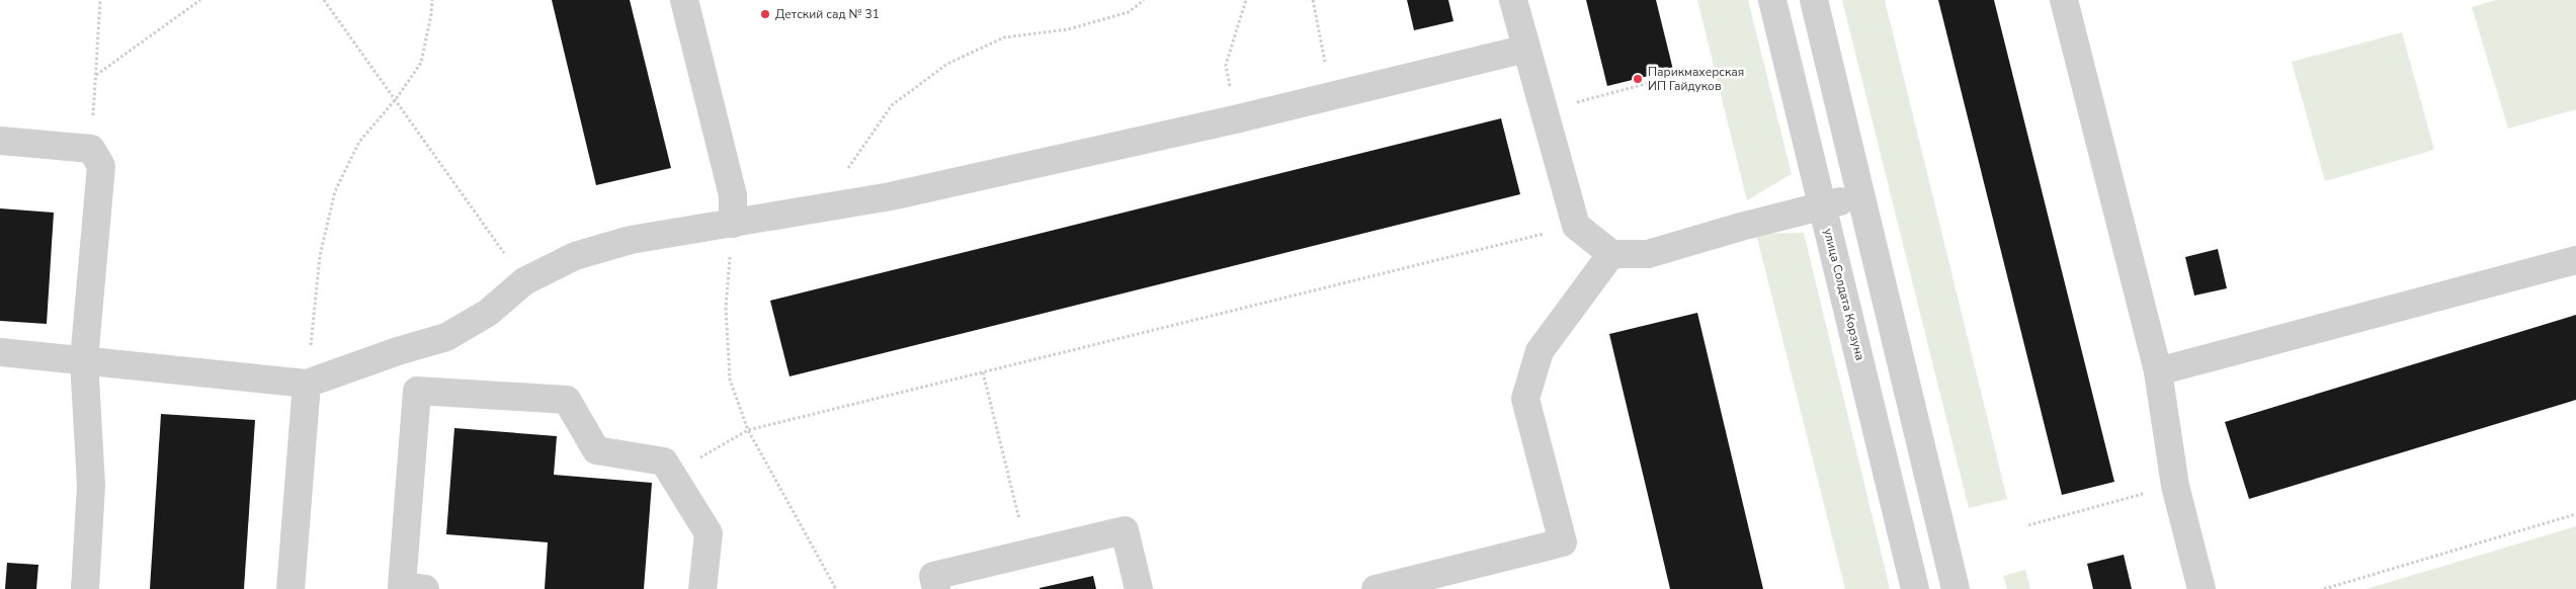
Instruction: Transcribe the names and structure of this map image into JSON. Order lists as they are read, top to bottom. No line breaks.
{"streets":{"street":["улица Солдата Корзуна"]},"places":["Детский сад № 31","Парикмахерская ИП Гайдуков"]}
